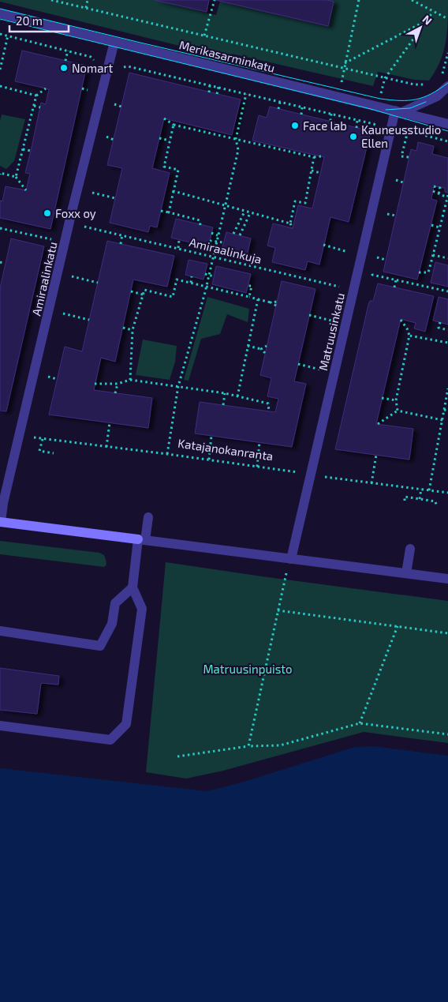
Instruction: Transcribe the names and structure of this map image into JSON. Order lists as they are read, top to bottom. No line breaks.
{"streets":{"street":["Merikasarminkatu","Amiraalinkatu","Matruusinkatu"],"path":["Amiraalinkuja","Katajanokanranta"]},"crossings":[["Merikasarminkatu","Amiraalinkatu"],["Merikasarminkatu","Matruusinkatu"],["Amiraalinkuja","Matruusinkatu"],["Amiraalinkatu","Katajanokanranta"],["Matruusinkatu","Katajanokanranta"]],"parks":["Matruusinpuisto"],"places":["Nomart","Face lab","Kauneusstudio Ellen","Foxx oy"],"scale_bar":"20 m","north":"top right"}
